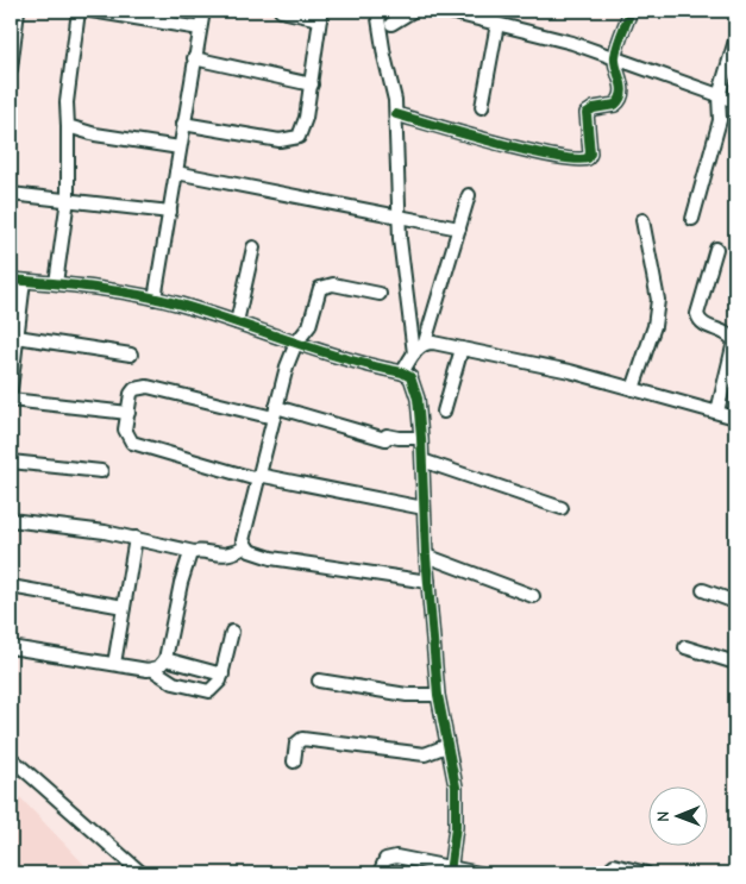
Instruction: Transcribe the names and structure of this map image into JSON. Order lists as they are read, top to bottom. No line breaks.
{"north":"left"}
